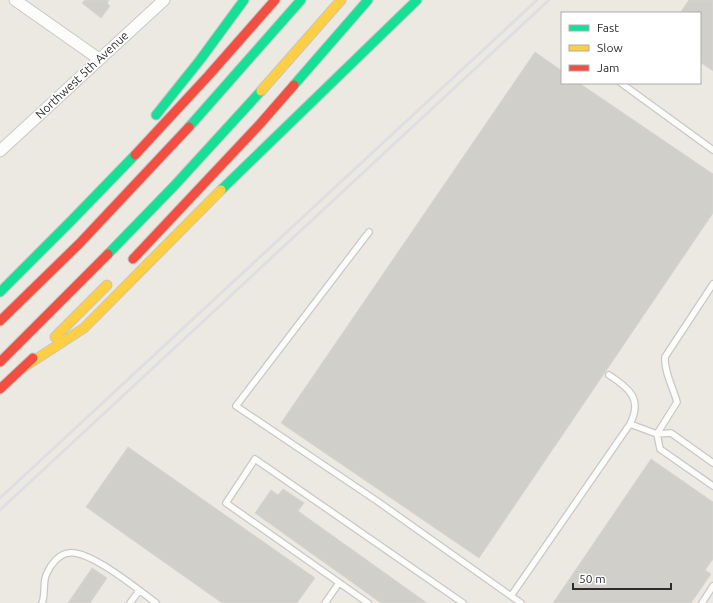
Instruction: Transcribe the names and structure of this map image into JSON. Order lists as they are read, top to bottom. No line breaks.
{"streets":{"street":["Northwest 5th Avenue"]},"legend":["Fast","Slow","Jam"],"scale_bar":"50 m"}
